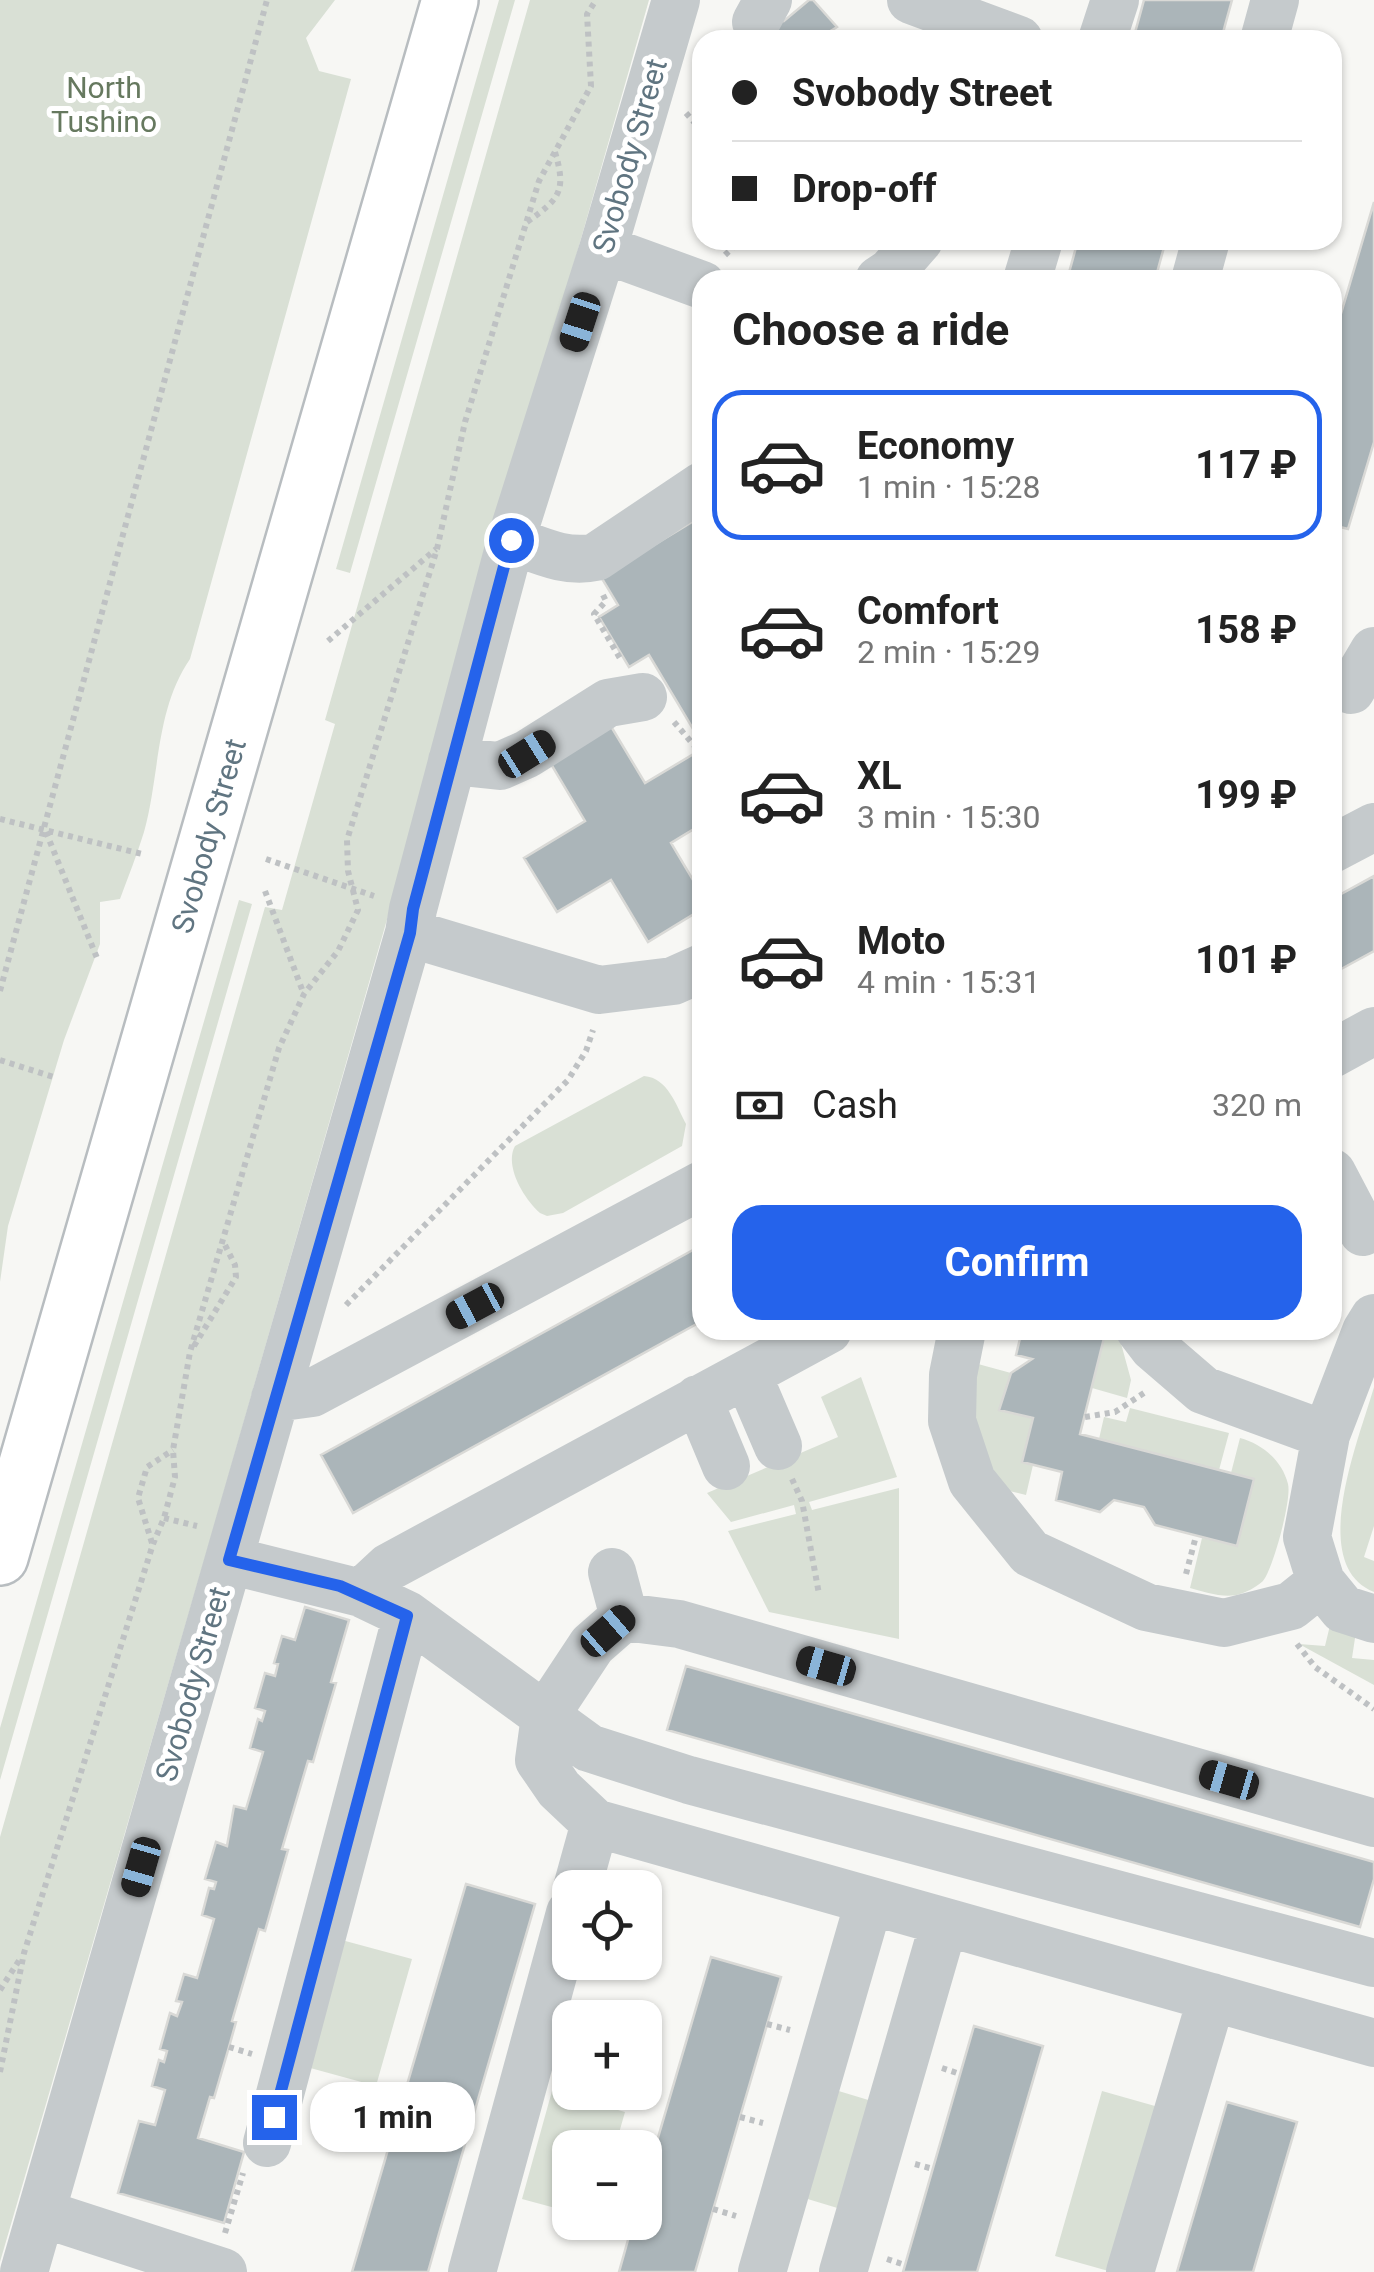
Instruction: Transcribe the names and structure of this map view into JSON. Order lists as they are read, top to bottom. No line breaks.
{"streets":{"main road":["Svobody Street"]},"parks":["North Tushino"],"page":{"banner":["Svobody Street","Drop-off"],"heading":"Choose a ride","list":[{"name":"Economy","note":"1 min · 15:28","value":"117 ₽"},{"name":"Comfort","note":"2 min · 15:29","value":"158 ₽"},{"name":"XL","note":"3 min · 15:30","value":"199 ₽"},{"name":"Moto","note":"4 min · 15:31","value":"101 ₽"}],"pay":["Cash","320 m"],"buttons":"Confirm","map_buttons":["+","−"],"bubble":"1 min"}}
